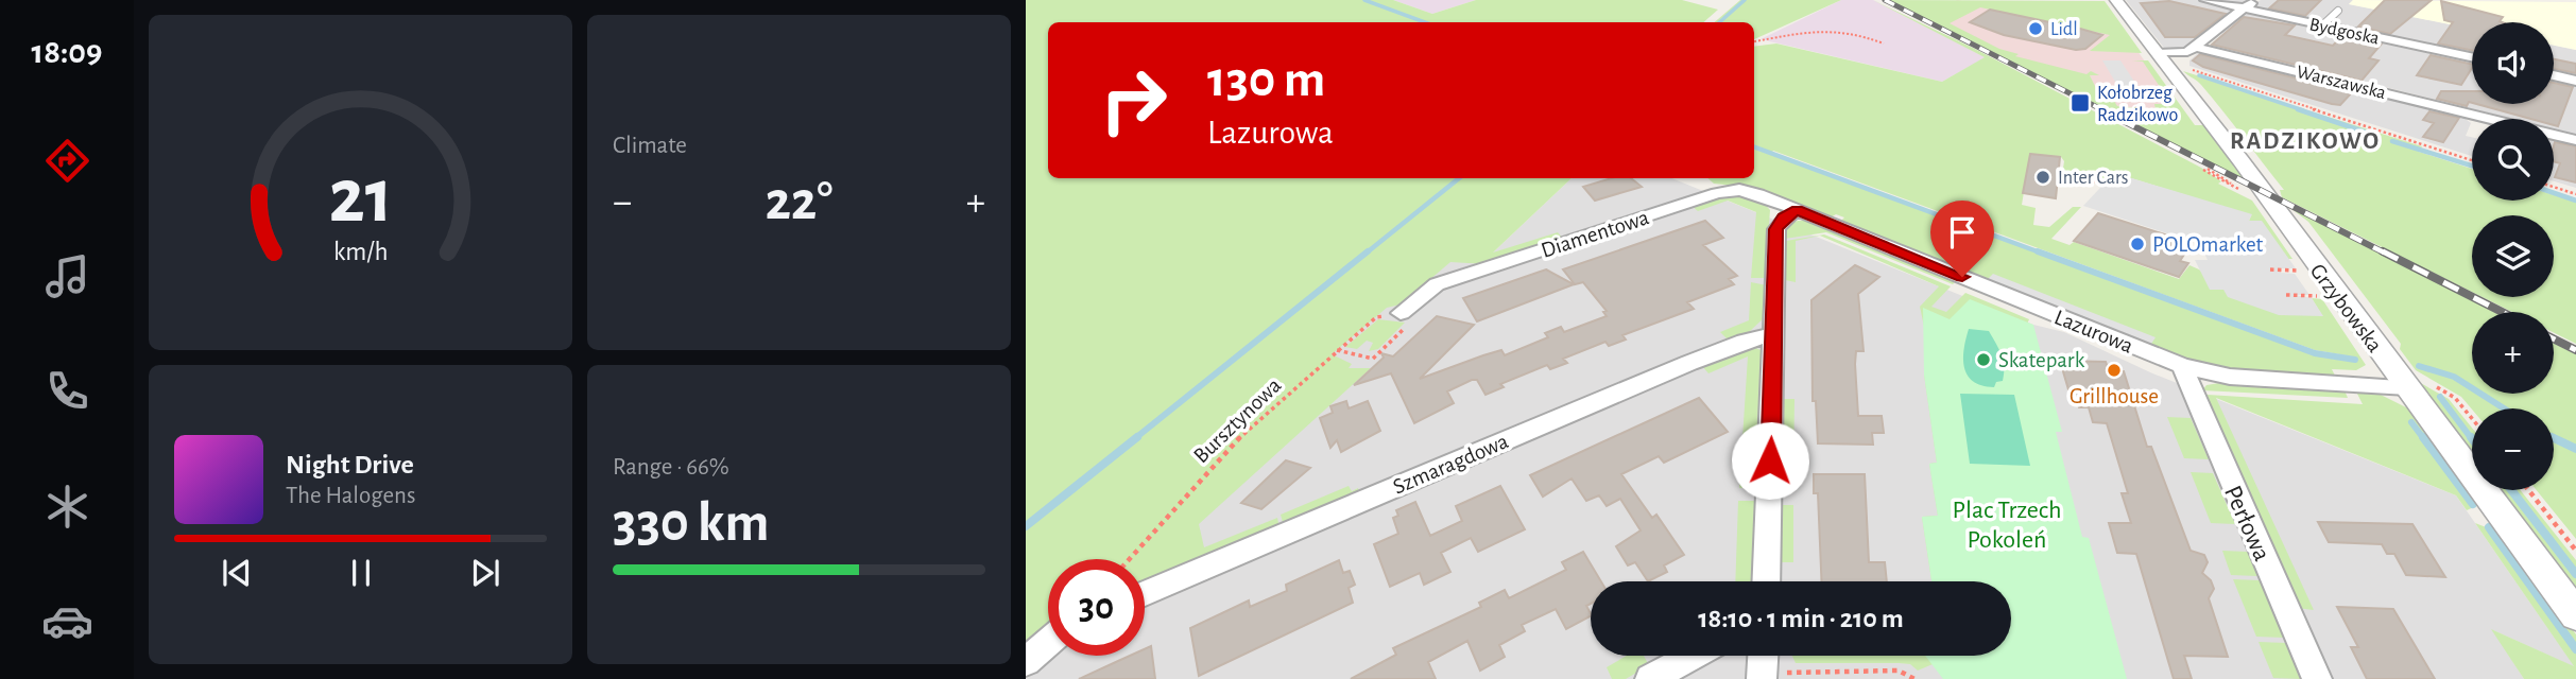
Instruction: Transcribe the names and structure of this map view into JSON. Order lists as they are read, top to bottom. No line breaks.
{"streets":{"street":["Bydgoska","Warszawska","Diamentowa","Grzybowska","Lazurowa","Szmaragdowa","Perłowa"],"path":["Bursztynowa"]},"crossings":[["Diamentowa","Lazurowa"],["Diamentowa","Bursztynowa"],["Grzybowska","Lazurowa"],["Lazurowa","Perłowa"]],"districts":["RADZIKOWO"],"parks":["Plac Trzech Pokoleń"],"places":{"other":["Lidl","Inter Cars","POLOmarket","Skatepark","Grillhouse"],"transit":["Kołobrzeg Radzikowo"]},"page":{"tabs":"18:09","tile":["Climate",["Range · 66%","330 km"]],"map_buttons":["+","−"],"turn":["130 m","Lazurowa"],"heat":["−","22°","+"],"song":["Night Drive","The Halogens"],"limit":"30","trip":"18:10 · 1 min · 210 m","gauge":["21","km/h"]}}
